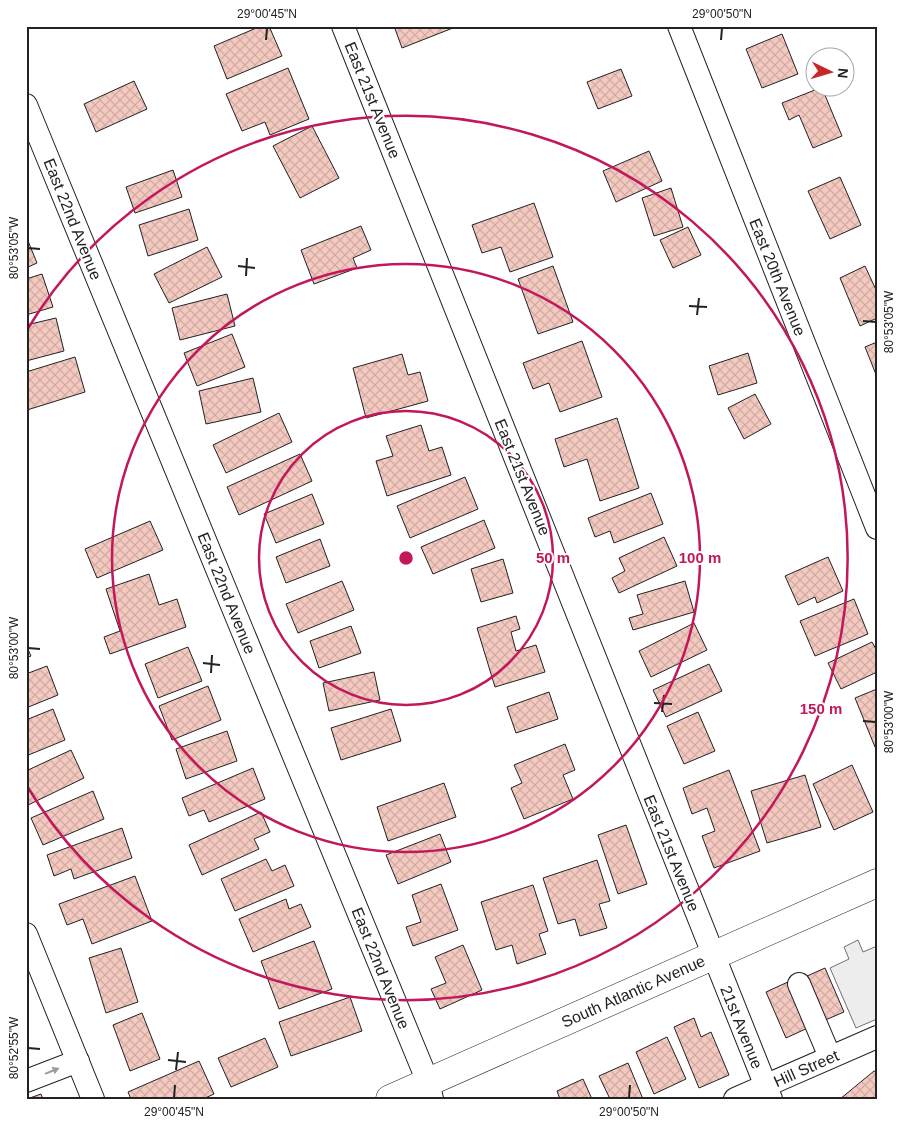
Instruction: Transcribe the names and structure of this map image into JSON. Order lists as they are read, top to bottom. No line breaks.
{"streets":{"main road":["South Atlantic Avenue"],"street":["East 21st Avenue","East 22nd Avenue","East 20th Avenue","21st Avenue","Hill Street"]},"crossings":[["East 21st Avenue","South Atlantic Avenue"],["East 21st Avenue","21st Avenue"],["East 22nd Avenue","South Atlantic Avenue"],["South Atlantic Avenue","21st Avenue"],["21st Avenue","Hill Street"]],"north":"right","coordinates":["29°00'45\"N","29°00'50\"N","80°53'05\"W","80°53'00\"W","80°52'55\"W"],"rings":["50 m","100 m","150 m"]}
